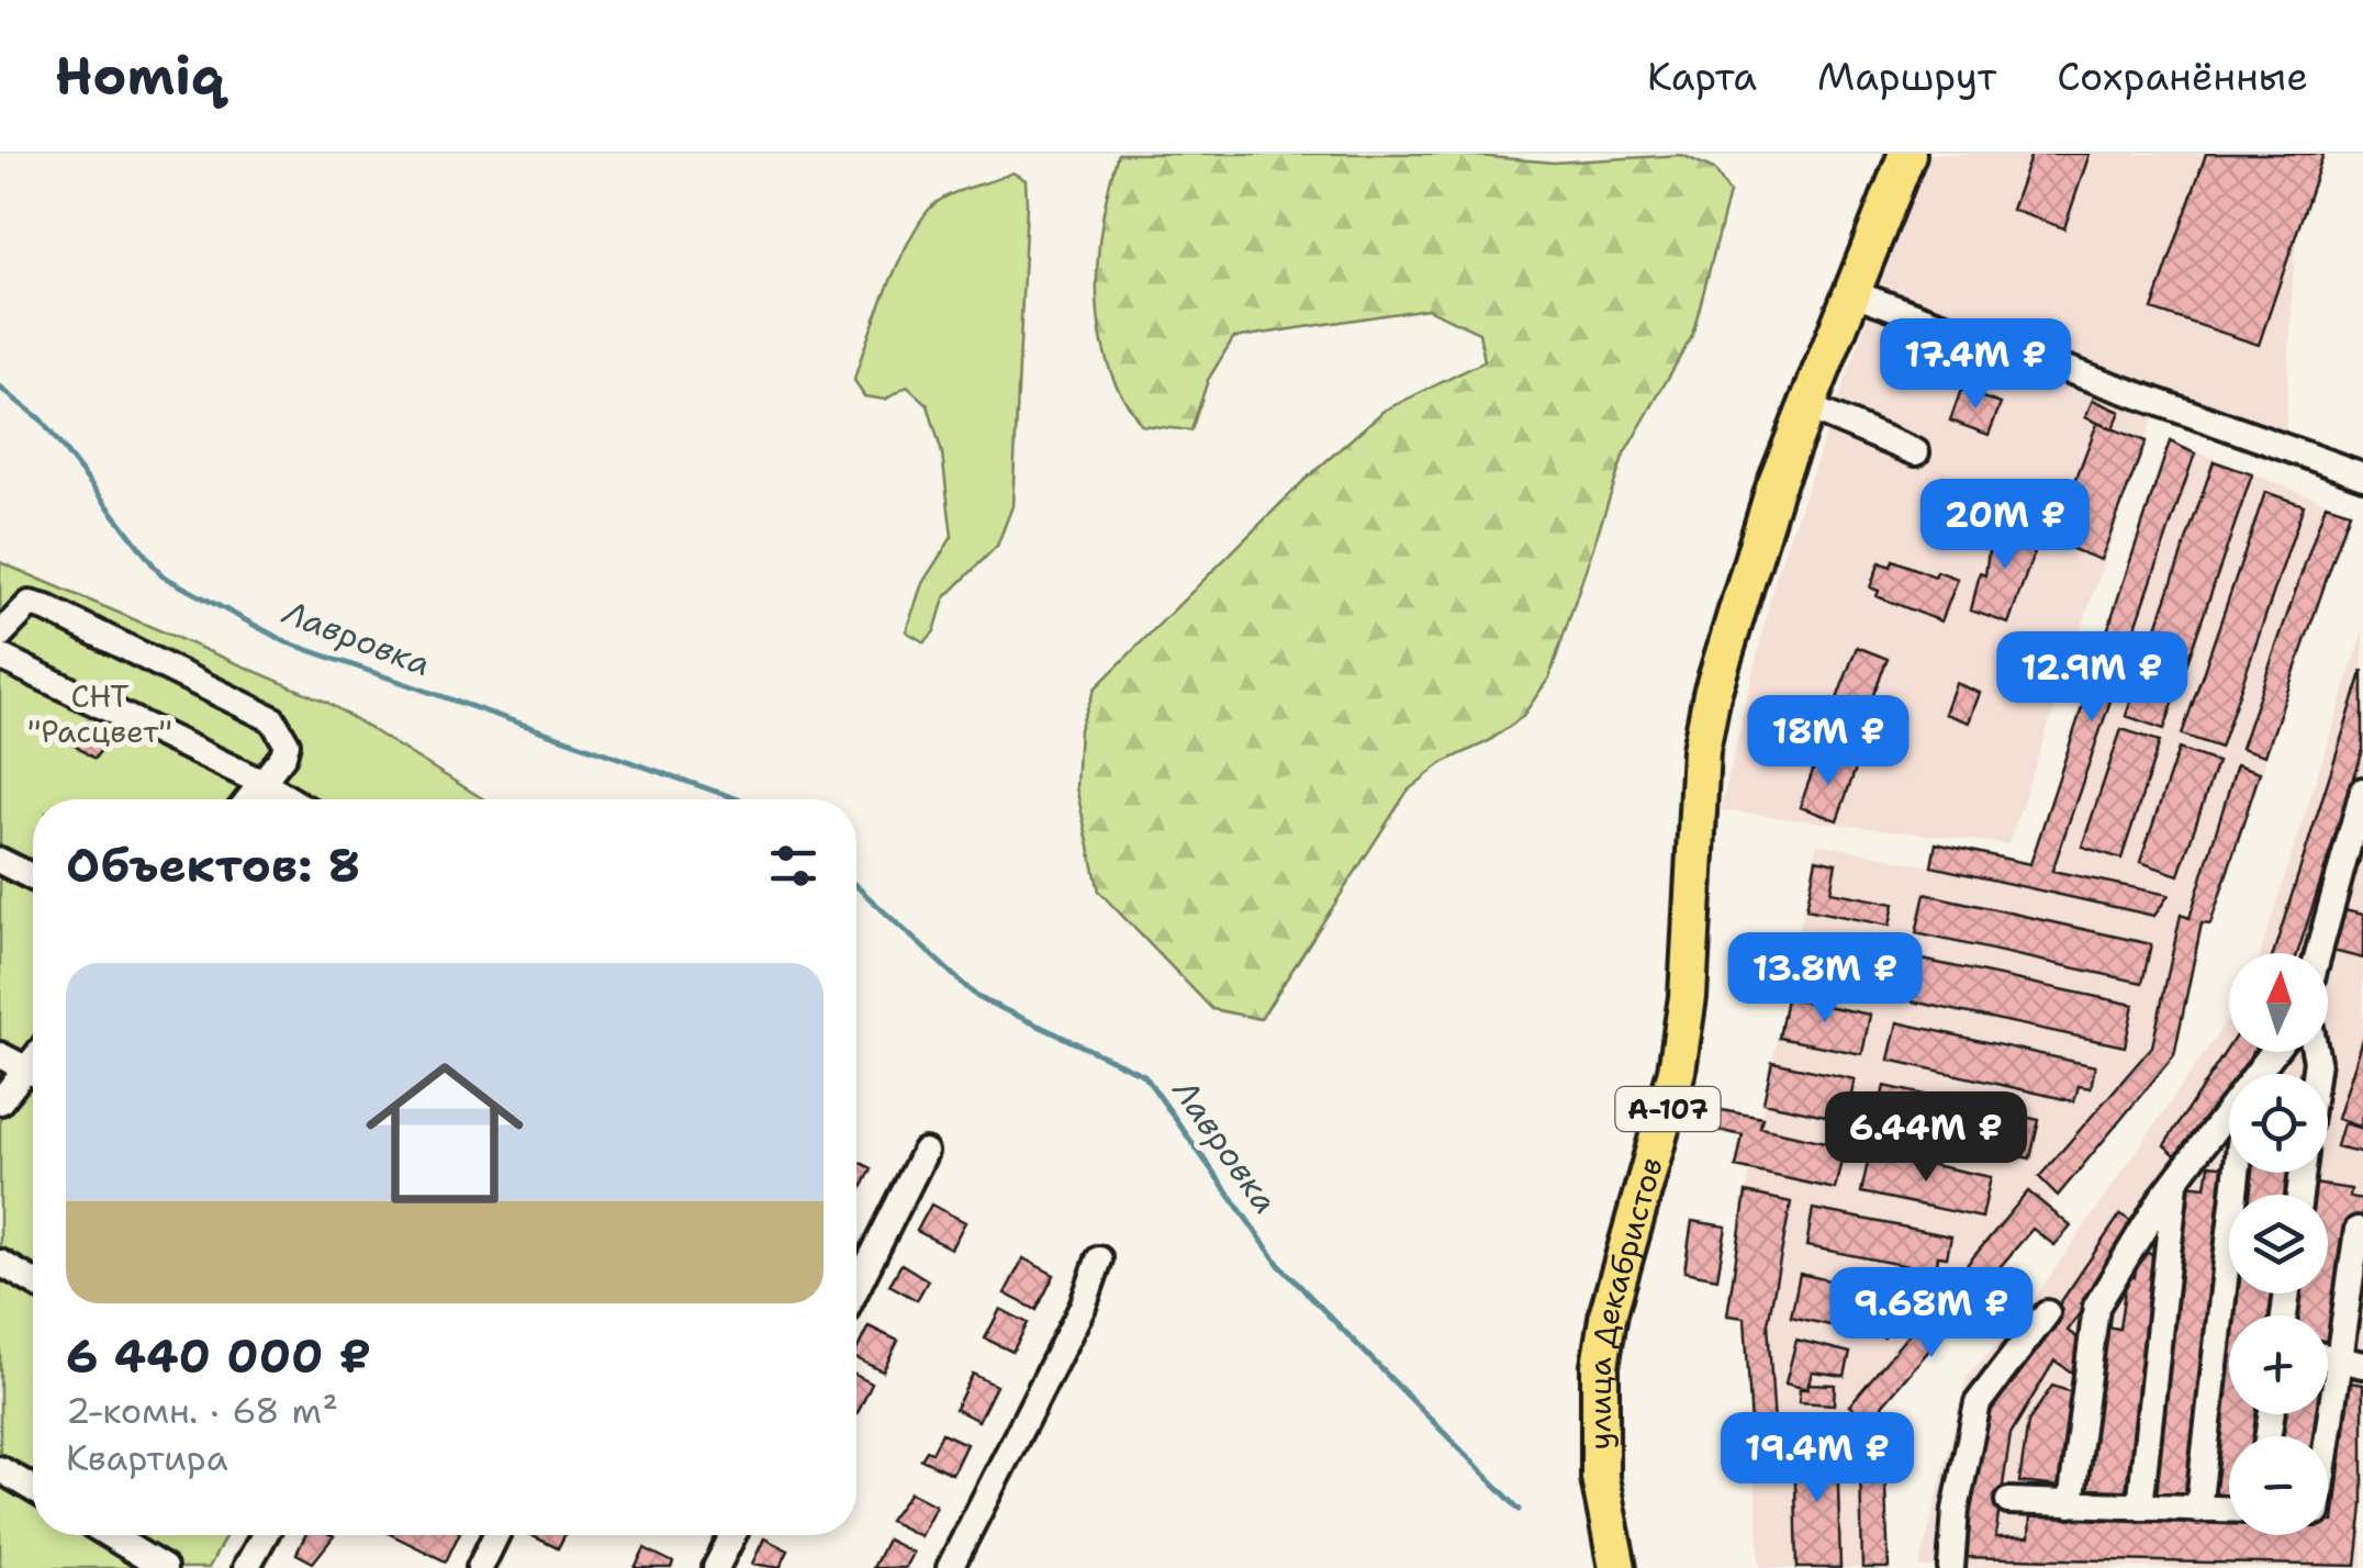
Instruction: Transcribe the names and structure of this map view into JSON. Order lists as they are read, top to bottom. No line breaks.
{"streets":{"highway":["А-107","улица Декабристов"]},"water":["Лавровка"],"parks":["СНТ \"Расцвет\""],"north":"top","page":{"header":"Homiq","nav":["Карта","Маршрут","Сохранённые"],"price":["17.4M ₽","20M ₽","12.9M ₽","18M ₽","13.8M ₽","6.44M ₽","9.68M ₽","19.4M ₽"],"heading":"Объектов: 8","list":[{"name":"6 440 000 ₽","note":"2-комн. · 68 m² · Квартира"}],"map_buttons":["+","−"]}}
